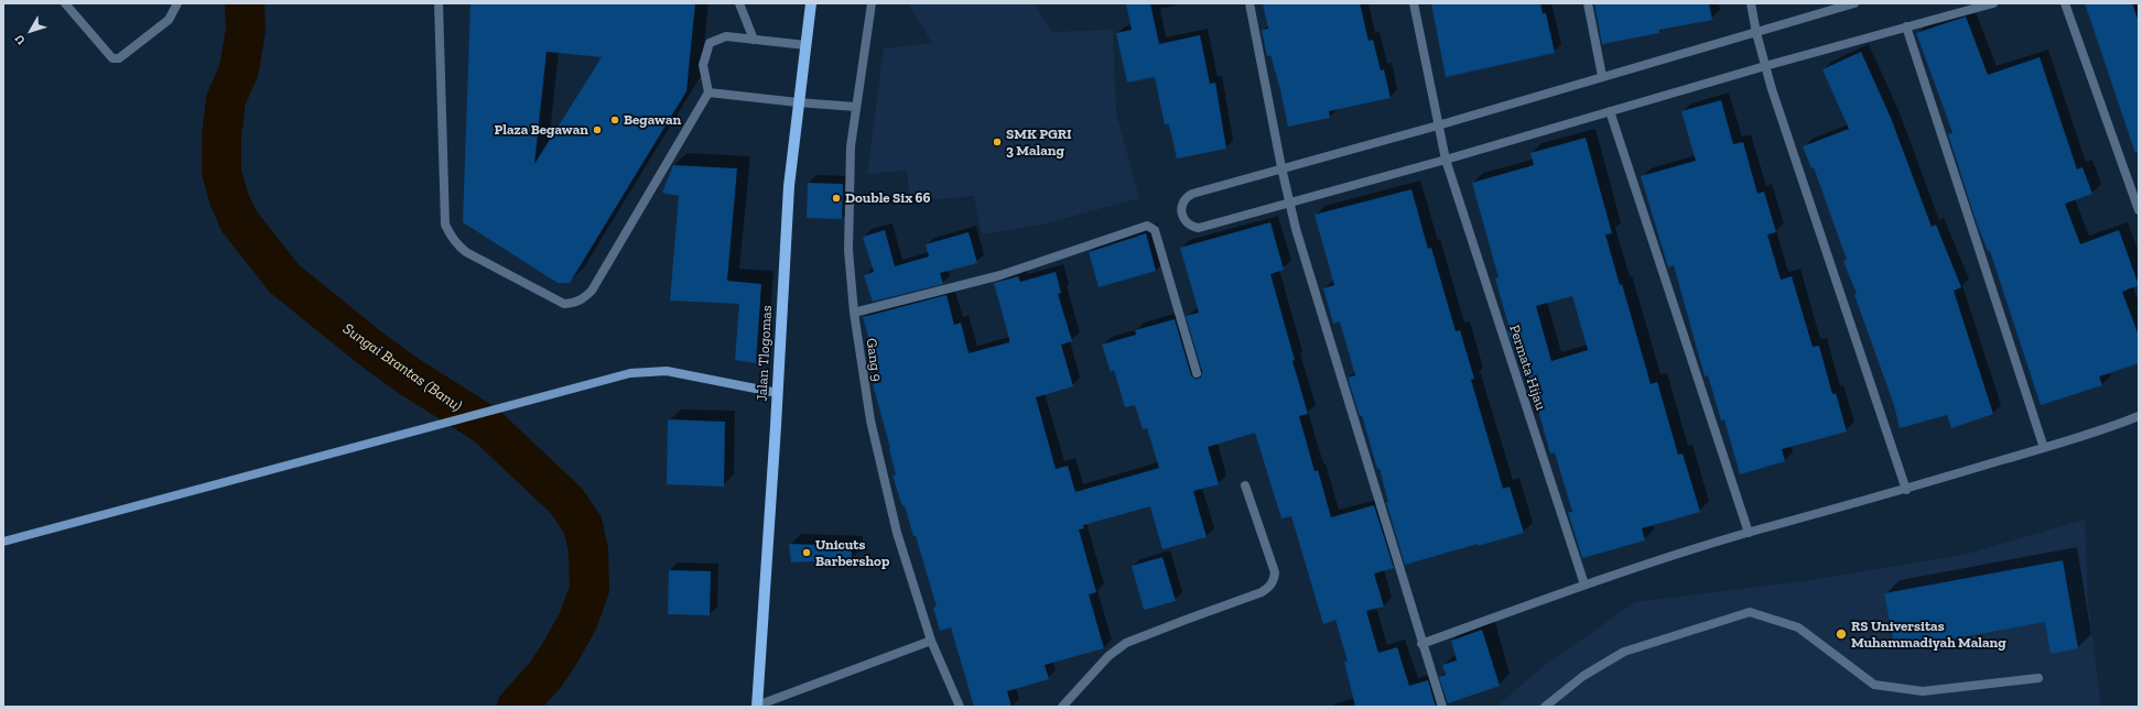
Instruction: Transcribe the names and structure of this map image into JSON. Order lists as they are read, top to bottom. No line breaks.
{"streets":{"main road":["Jalan Tlogomas"],"street":["Gang 9","Permata Hijau"]},"water":["Sungai Brantas (Banu)"],"places":["Begawan","Plaza Begawan","SMK PGRI 3 Malang","Double Six 66","Unicuts Barbershop","RS Universitas Muhammadiyah Malang"],"north":"bottom left"}
